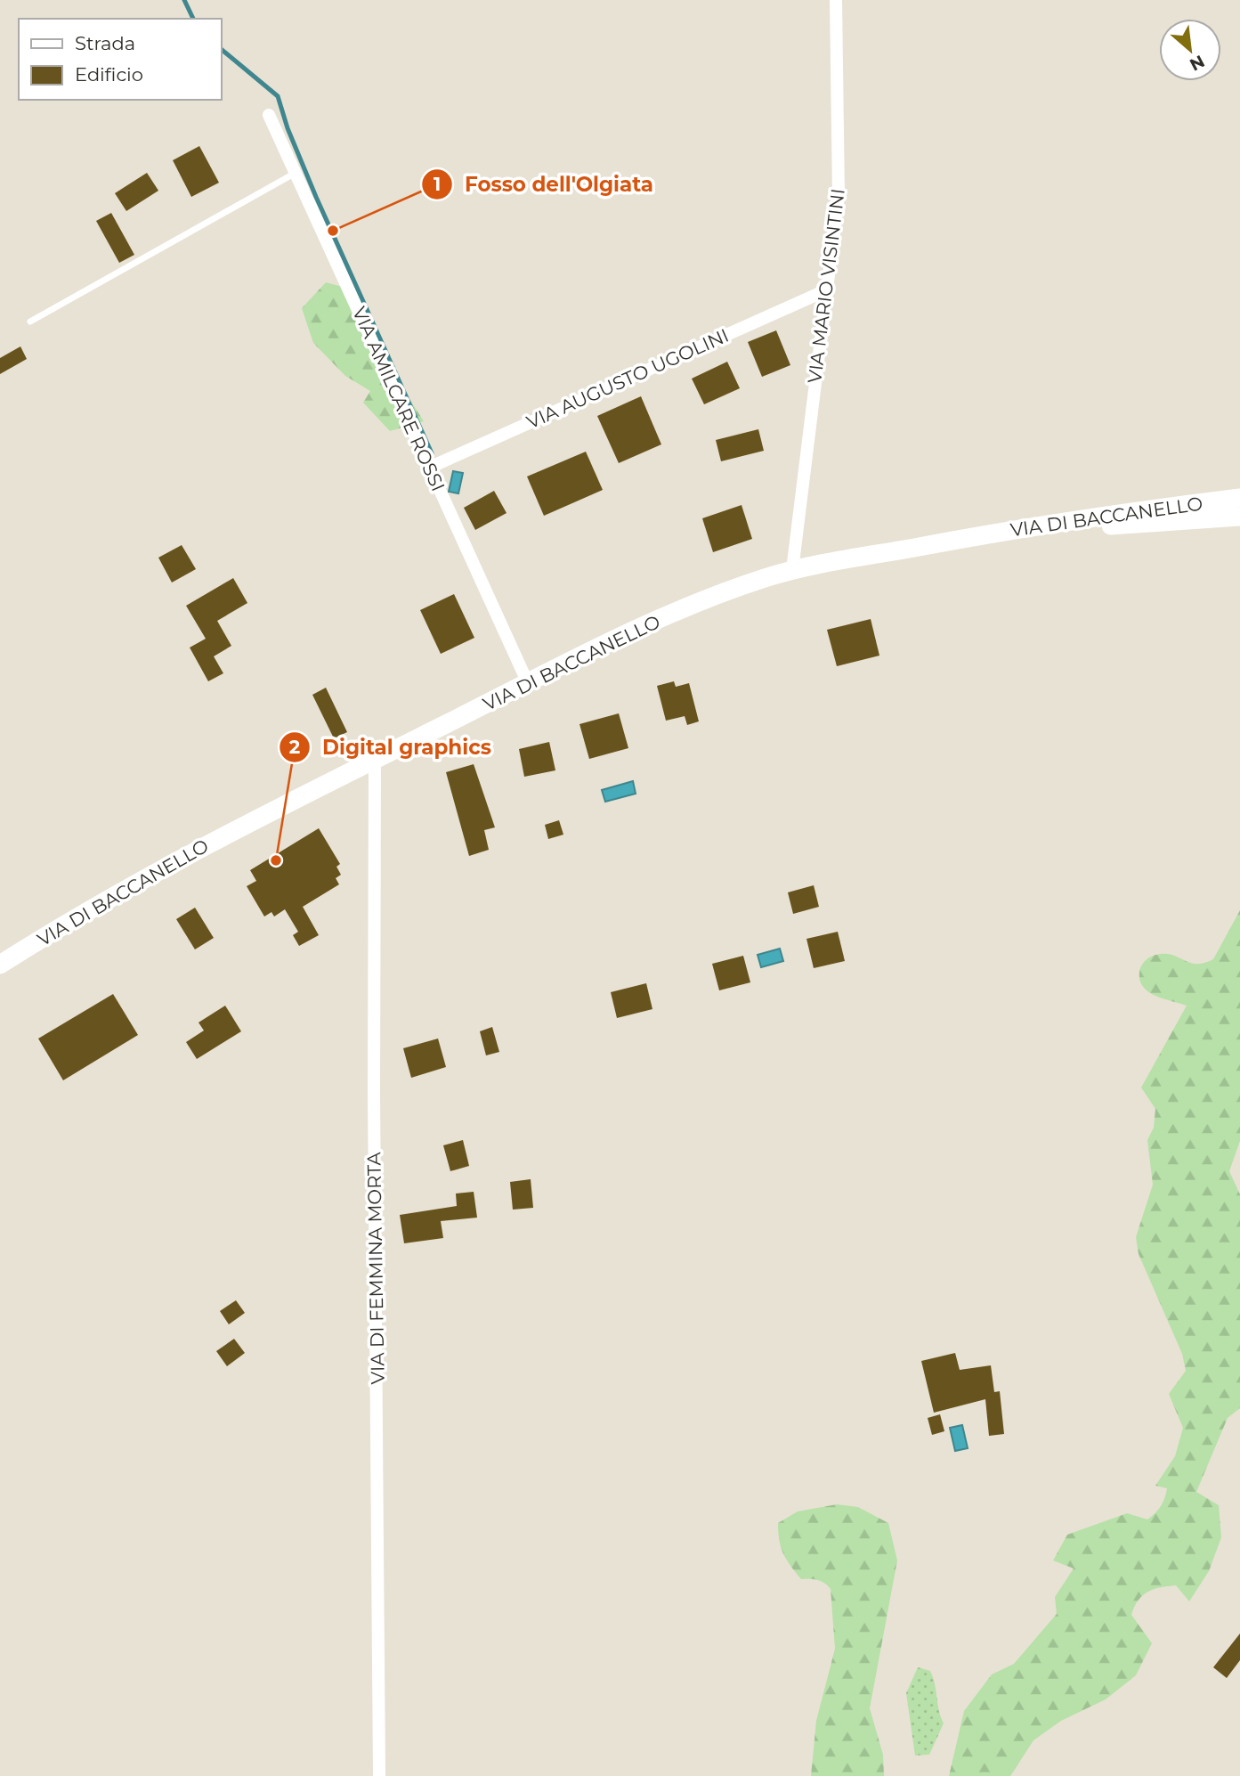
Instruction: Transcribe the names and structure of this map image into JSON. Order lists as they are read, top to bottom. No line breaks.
{"streets":{"street":["VIA MARIO VISINTINI","VIA AUGUSTO UGOLINI","VIA AMILCARE ROSSI","VIA DI BACCANELLO","VIA DI FEMMINA MORTA"]},"crossings":[["VIA MARIO VISINTINI","VIA AUGUSTO UGOLINI"],["VIA MARIO VISINTINI","VIA DI BACCANELLO"],["VIA AUGUSTO UGOLINI","VIA AMILCARE ROSSI"],["VIA AMILCARE ROSSI","VIA DI BACCANELLO"],["VIA DI BACCANELLO","VIA DI FEMMINA MORTA"]],"places":["Fosso dell'Olgiata","Digital graphics"],"legend":["Strada","Edificio"],"north":"bottom right"}
